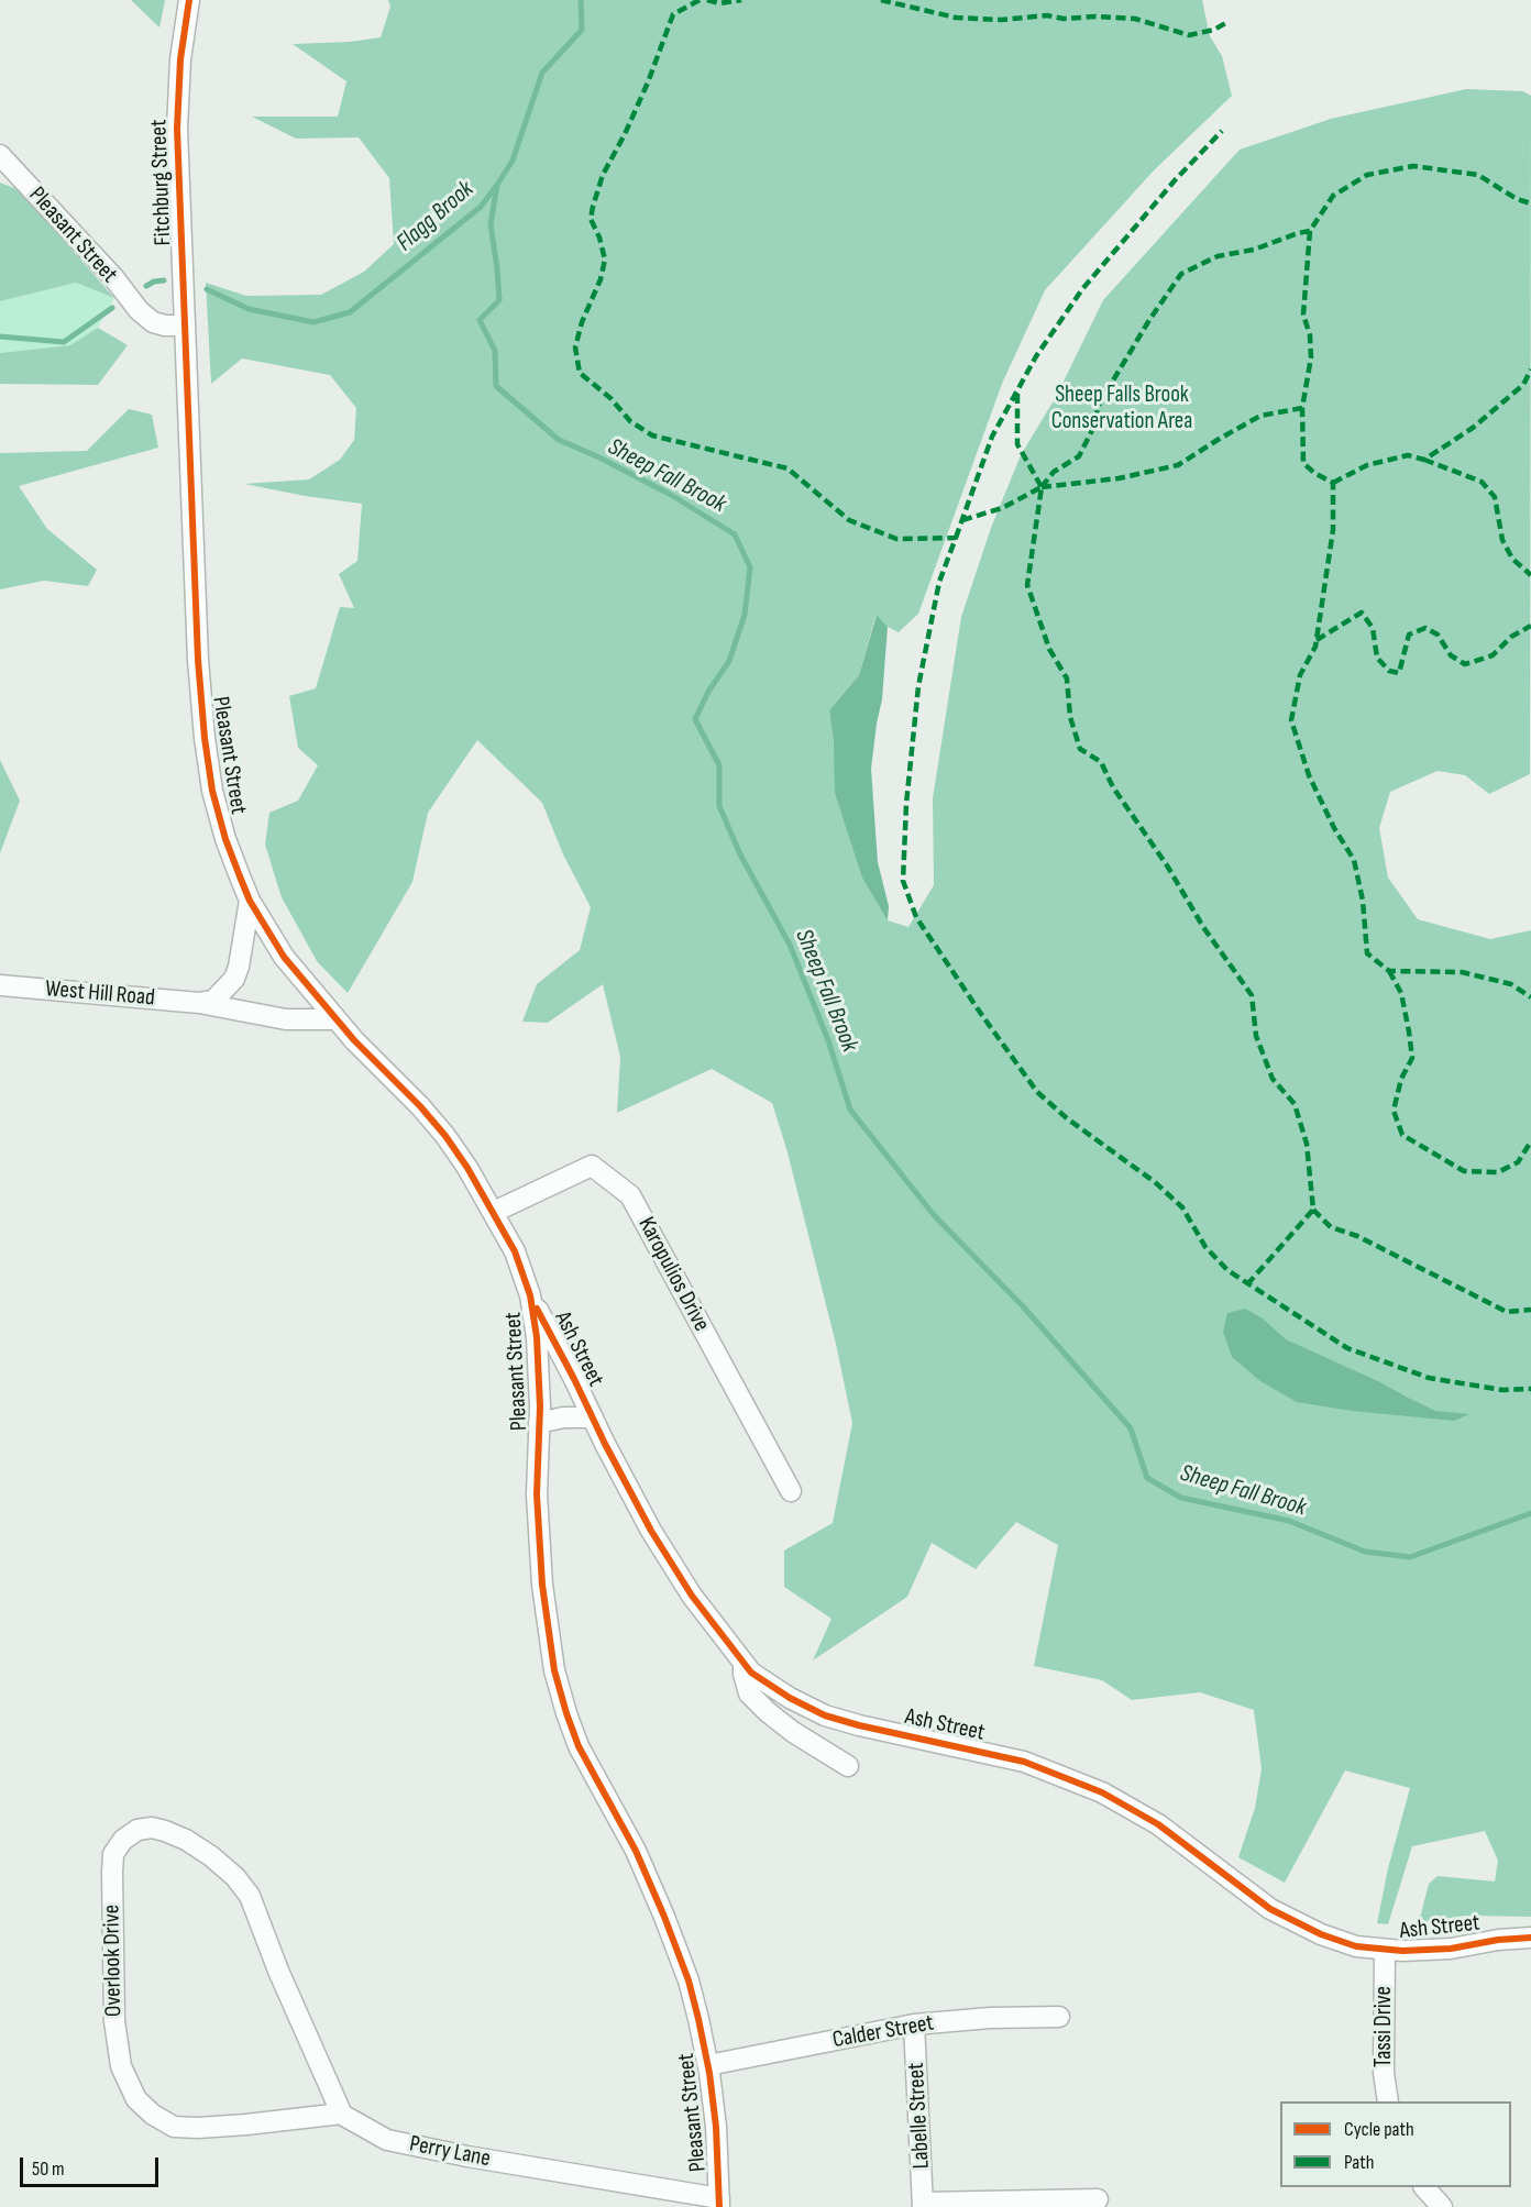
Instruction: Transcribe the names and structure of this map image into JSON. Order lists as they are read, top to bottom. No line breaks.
{"streets":{"street":["Fitchburg Street","Pleasant Street","West Hill Road","Karopulios Drive","Ash Street","Overlook Drive","Tassi Drive","Calder Street","Labelle Street","Perry Lane"]},"crossings":[["Fitchburg Street","Pleasant Street"],["Pleasant Street","West Hill Road"],["Pleasant Street","Karopulios Drive"],["Pleasant Street","Ash Street"],["Pleasant Street","Calder Street"],["Pleasant Street","Perry Lane"],["Ash Street","Tassi Drive"],["Overlook Drive","Perry Lane"],["Calder Street","Labelle Street"]],"water":["Flagg Brook","Sheep Fall Brook"],"parks":["Sheep Falls Brook Conservation Area"],"legend":["Cycle path","Path"],"scale_bar":"50 m"}
